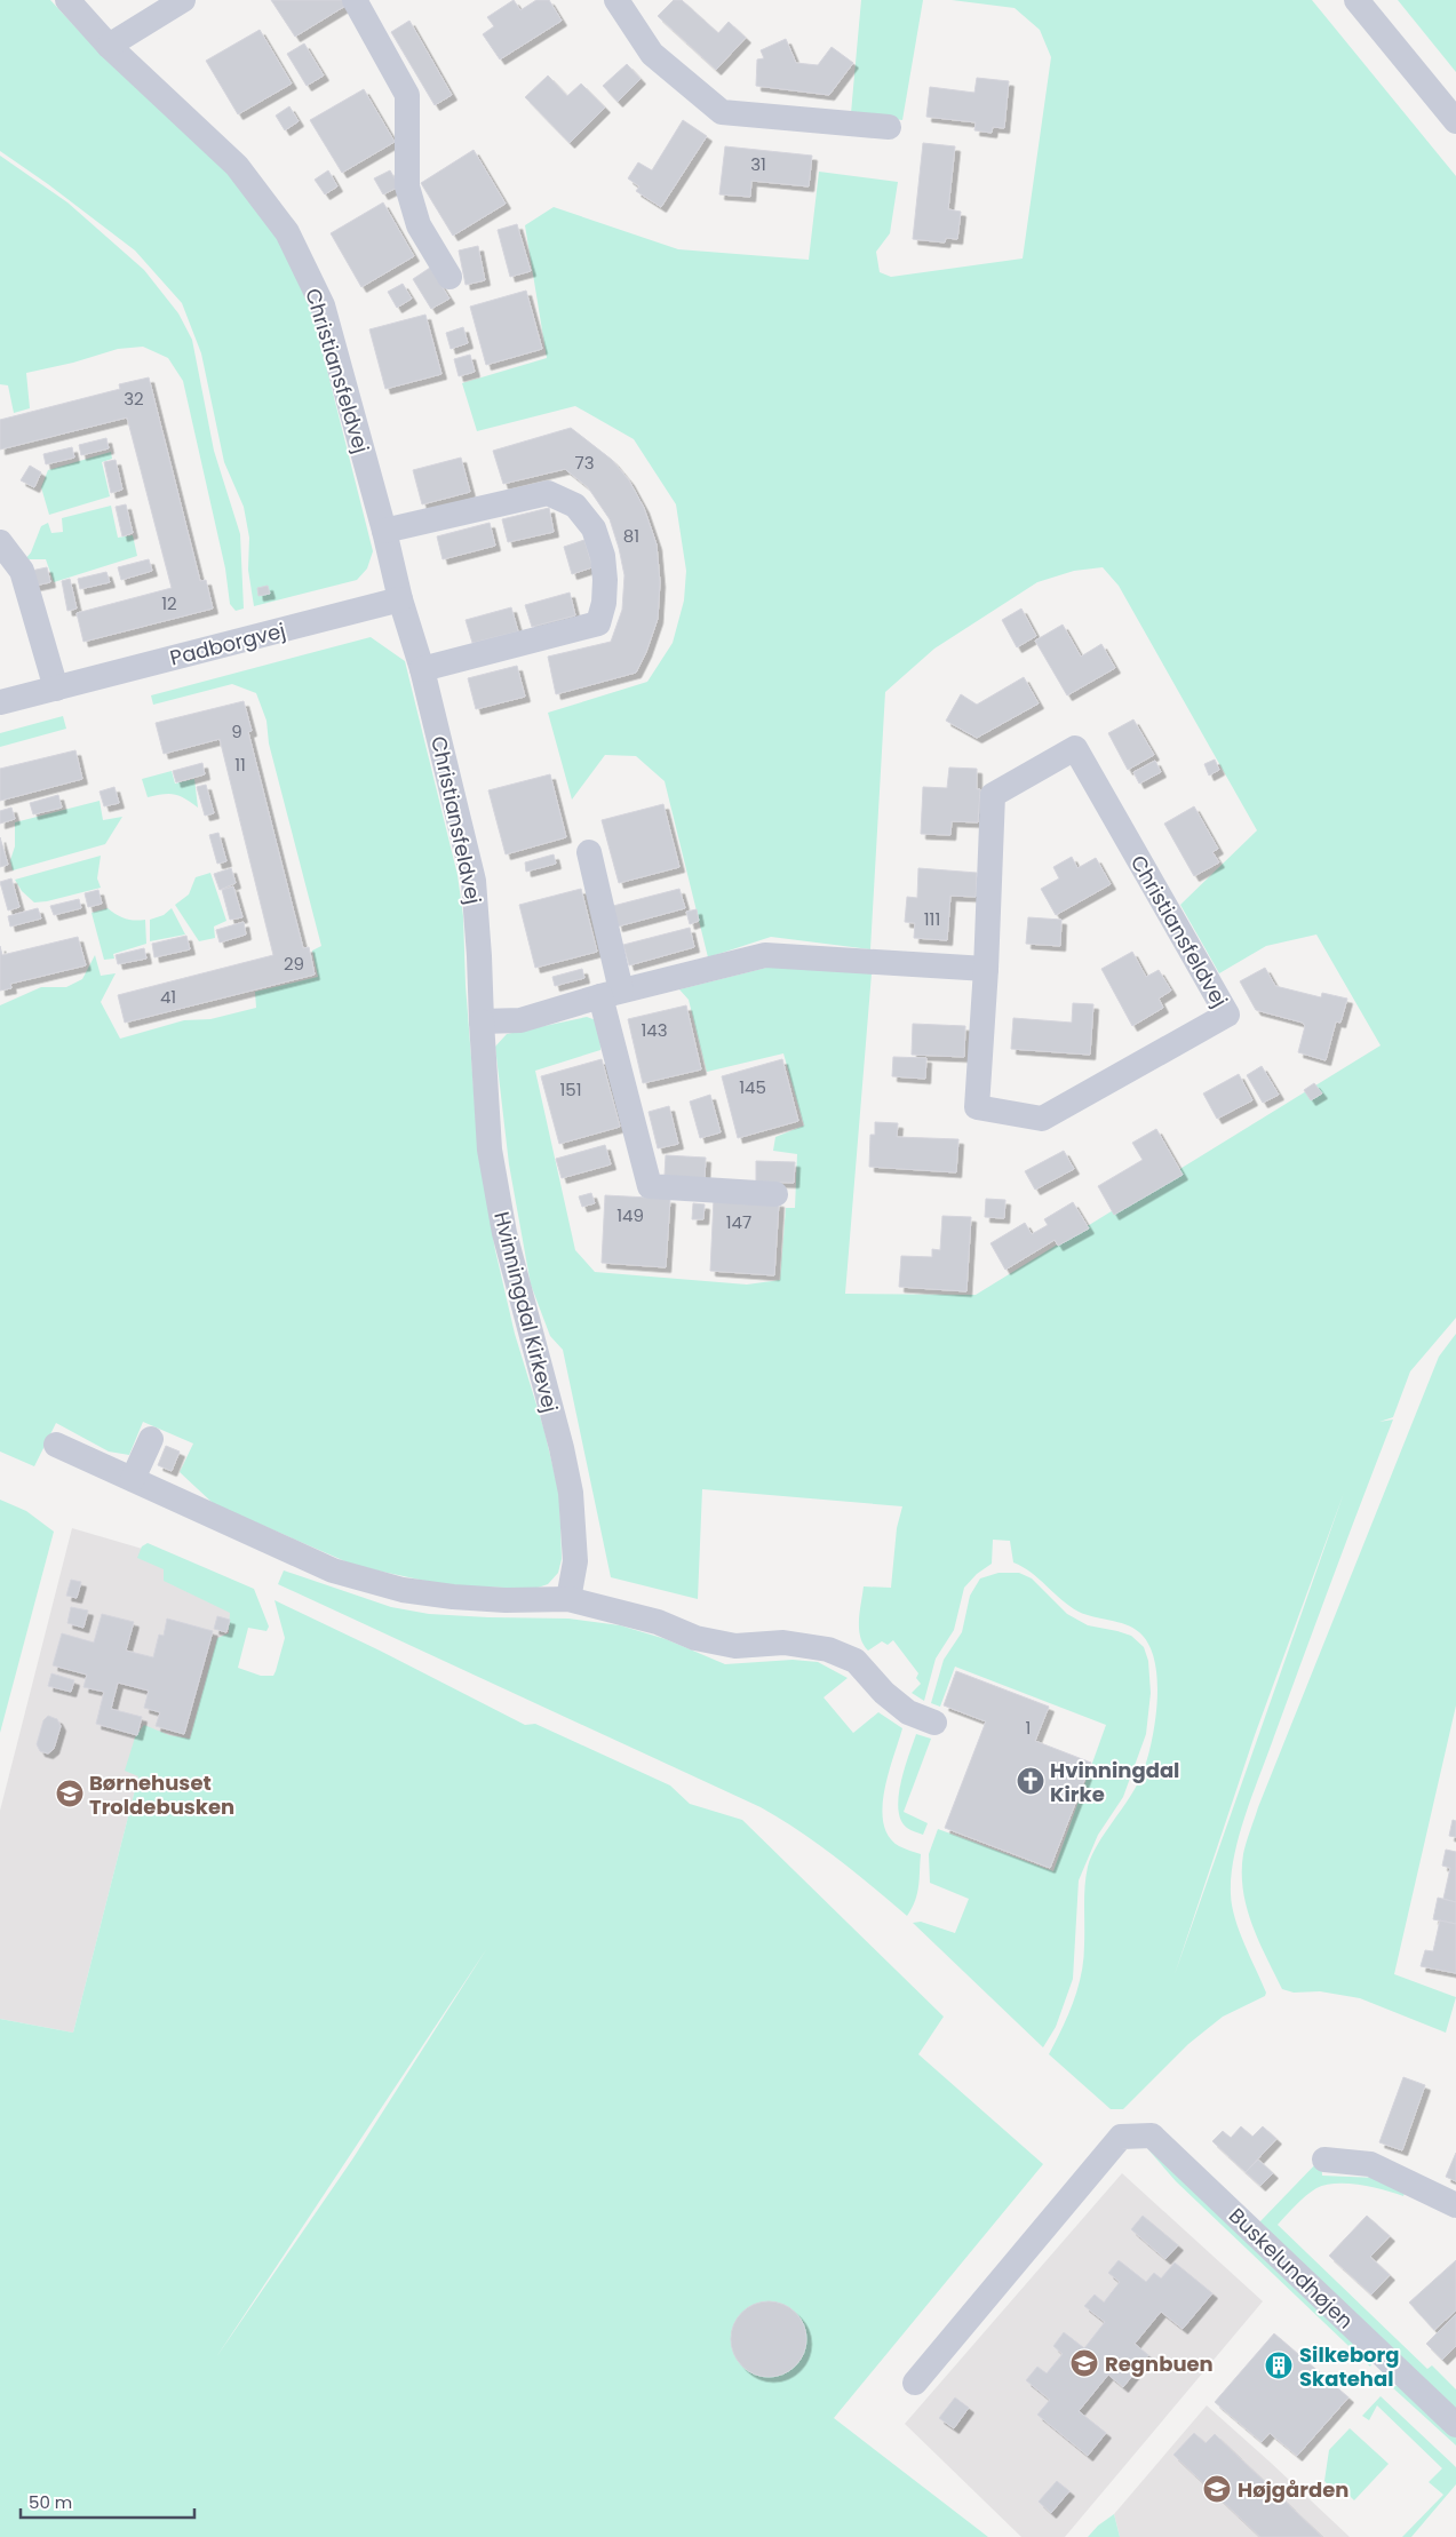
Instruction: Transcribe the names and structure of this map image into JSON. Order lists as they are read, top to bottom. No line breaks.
{"streets":{"street":["Christiansfeldvej","Padborgvej","Hvinningdal Kirkevej","Buskelundhøjen"]},"crossings":[["Christiansfeldvej","Padborgvej"],["Christiansfeldvej","Hvinningdal Kirkevej"]],"places":{"church":["Hvinningdal Kirke"],"school or university":["Børnehuset Troldebusken","Regnbuen","Højgården"],"building":["Silkeborg Skatehal"]},"house_numbers":["31","32","73","81","12","9","11","111","29","41","143","145","151","149","147","1"],"scale_bar":"50 m"}
